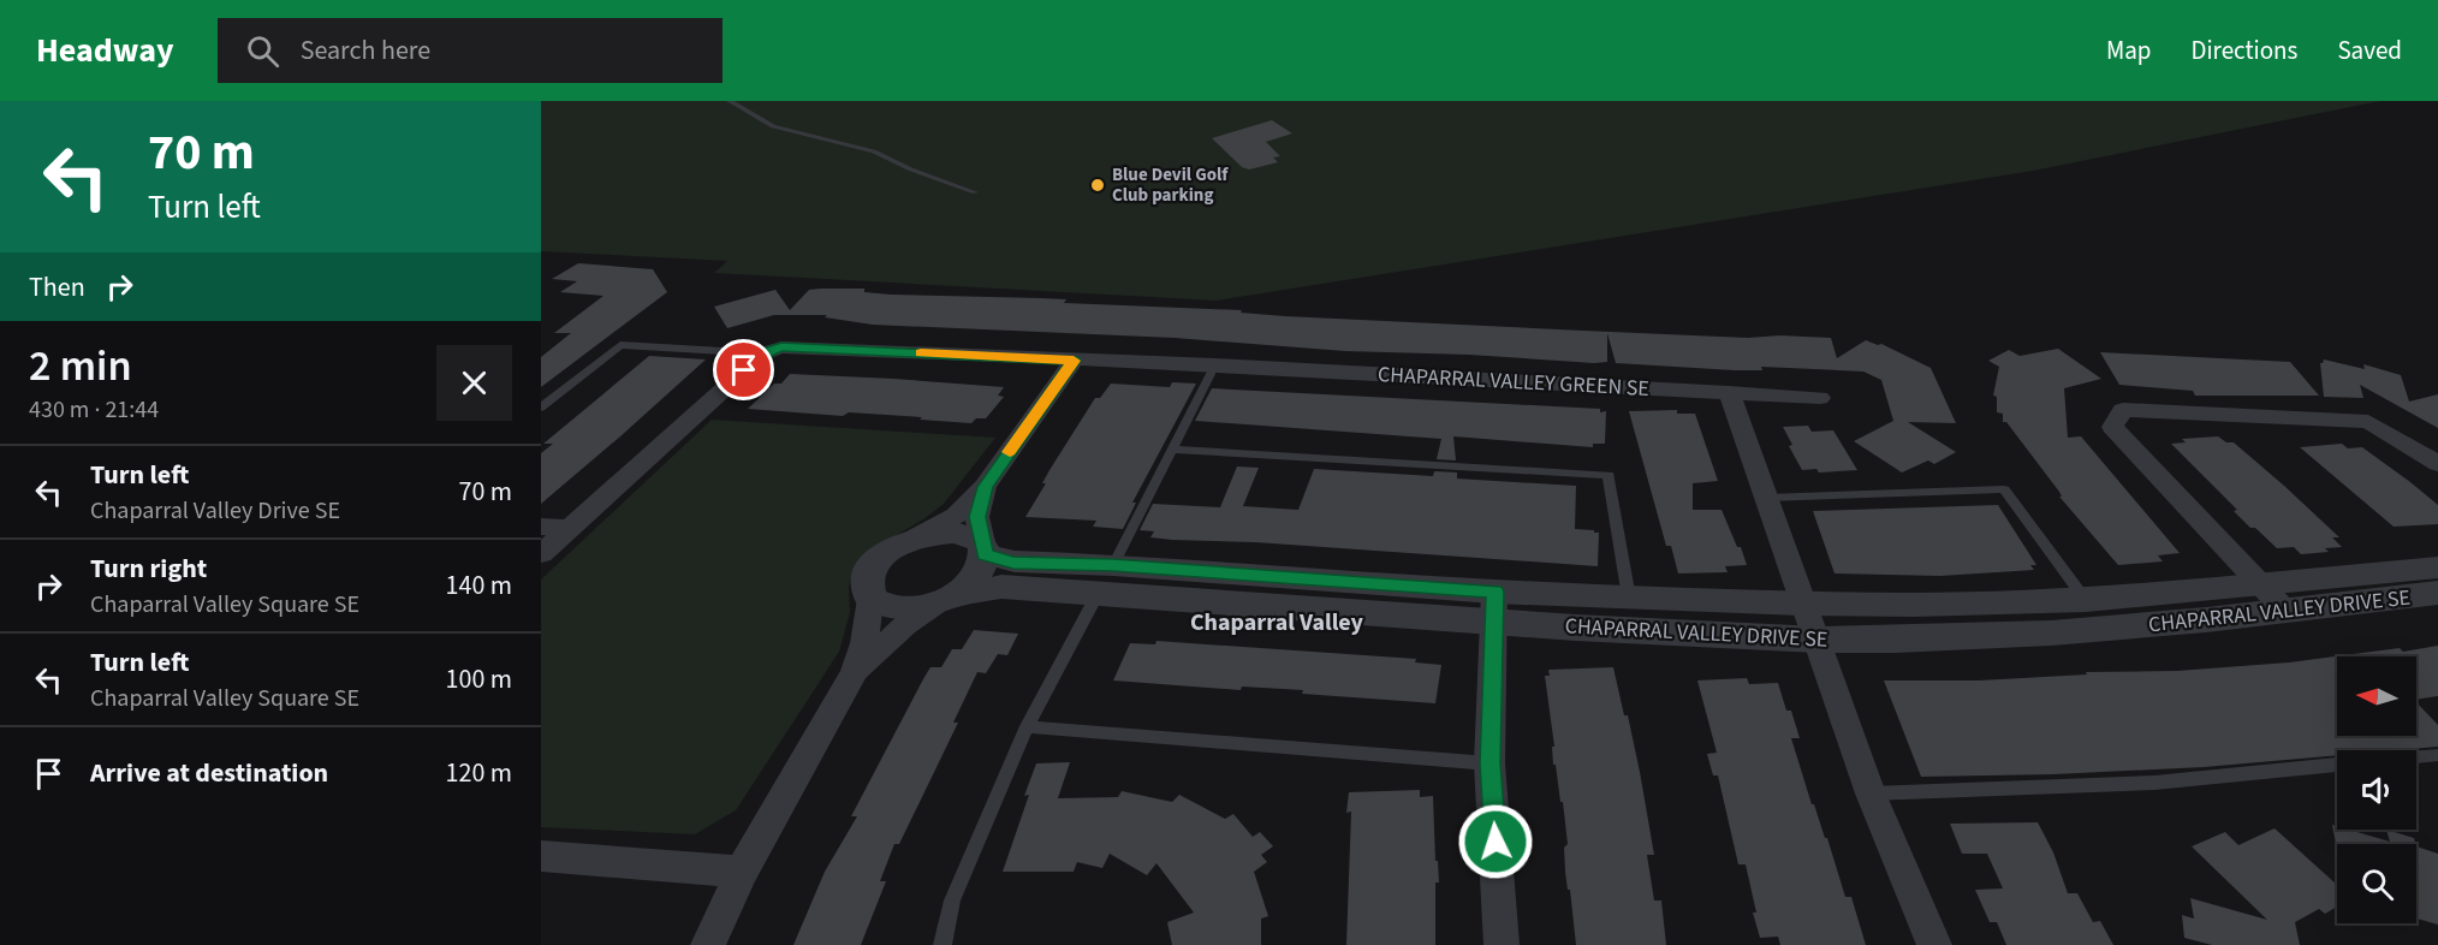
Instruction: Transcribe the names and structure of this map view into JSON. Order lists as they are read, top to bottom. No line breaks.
{"streets":{"street":["CHAPARRAL VALLEY GREEN SE","CHAPARRAL VALLEY DRIVE SE"]},"districts":["Chaparral Valley"],"places":["Blue Devil Golf Club parking"],"north":"left","page":{"header":"Headway","search":"Search here","nav":["Map","Directions","Saved"],"turn":["70 m","Turn left"],"then":"Then","heading":["2 min","430 m · 21:44"],"list":[{"name":"Turn left","note":"Chaparral Valley Drive SE","value":"70 m"},{"name":"Turn right","note":"Chaparral Valley Square SE","value":"140 m"},{"name":"Turn left","note":"Chaparral Valley Square SE","value":"100 m"},{"name":"Arrive at destination","value":"120 m"}]}}
